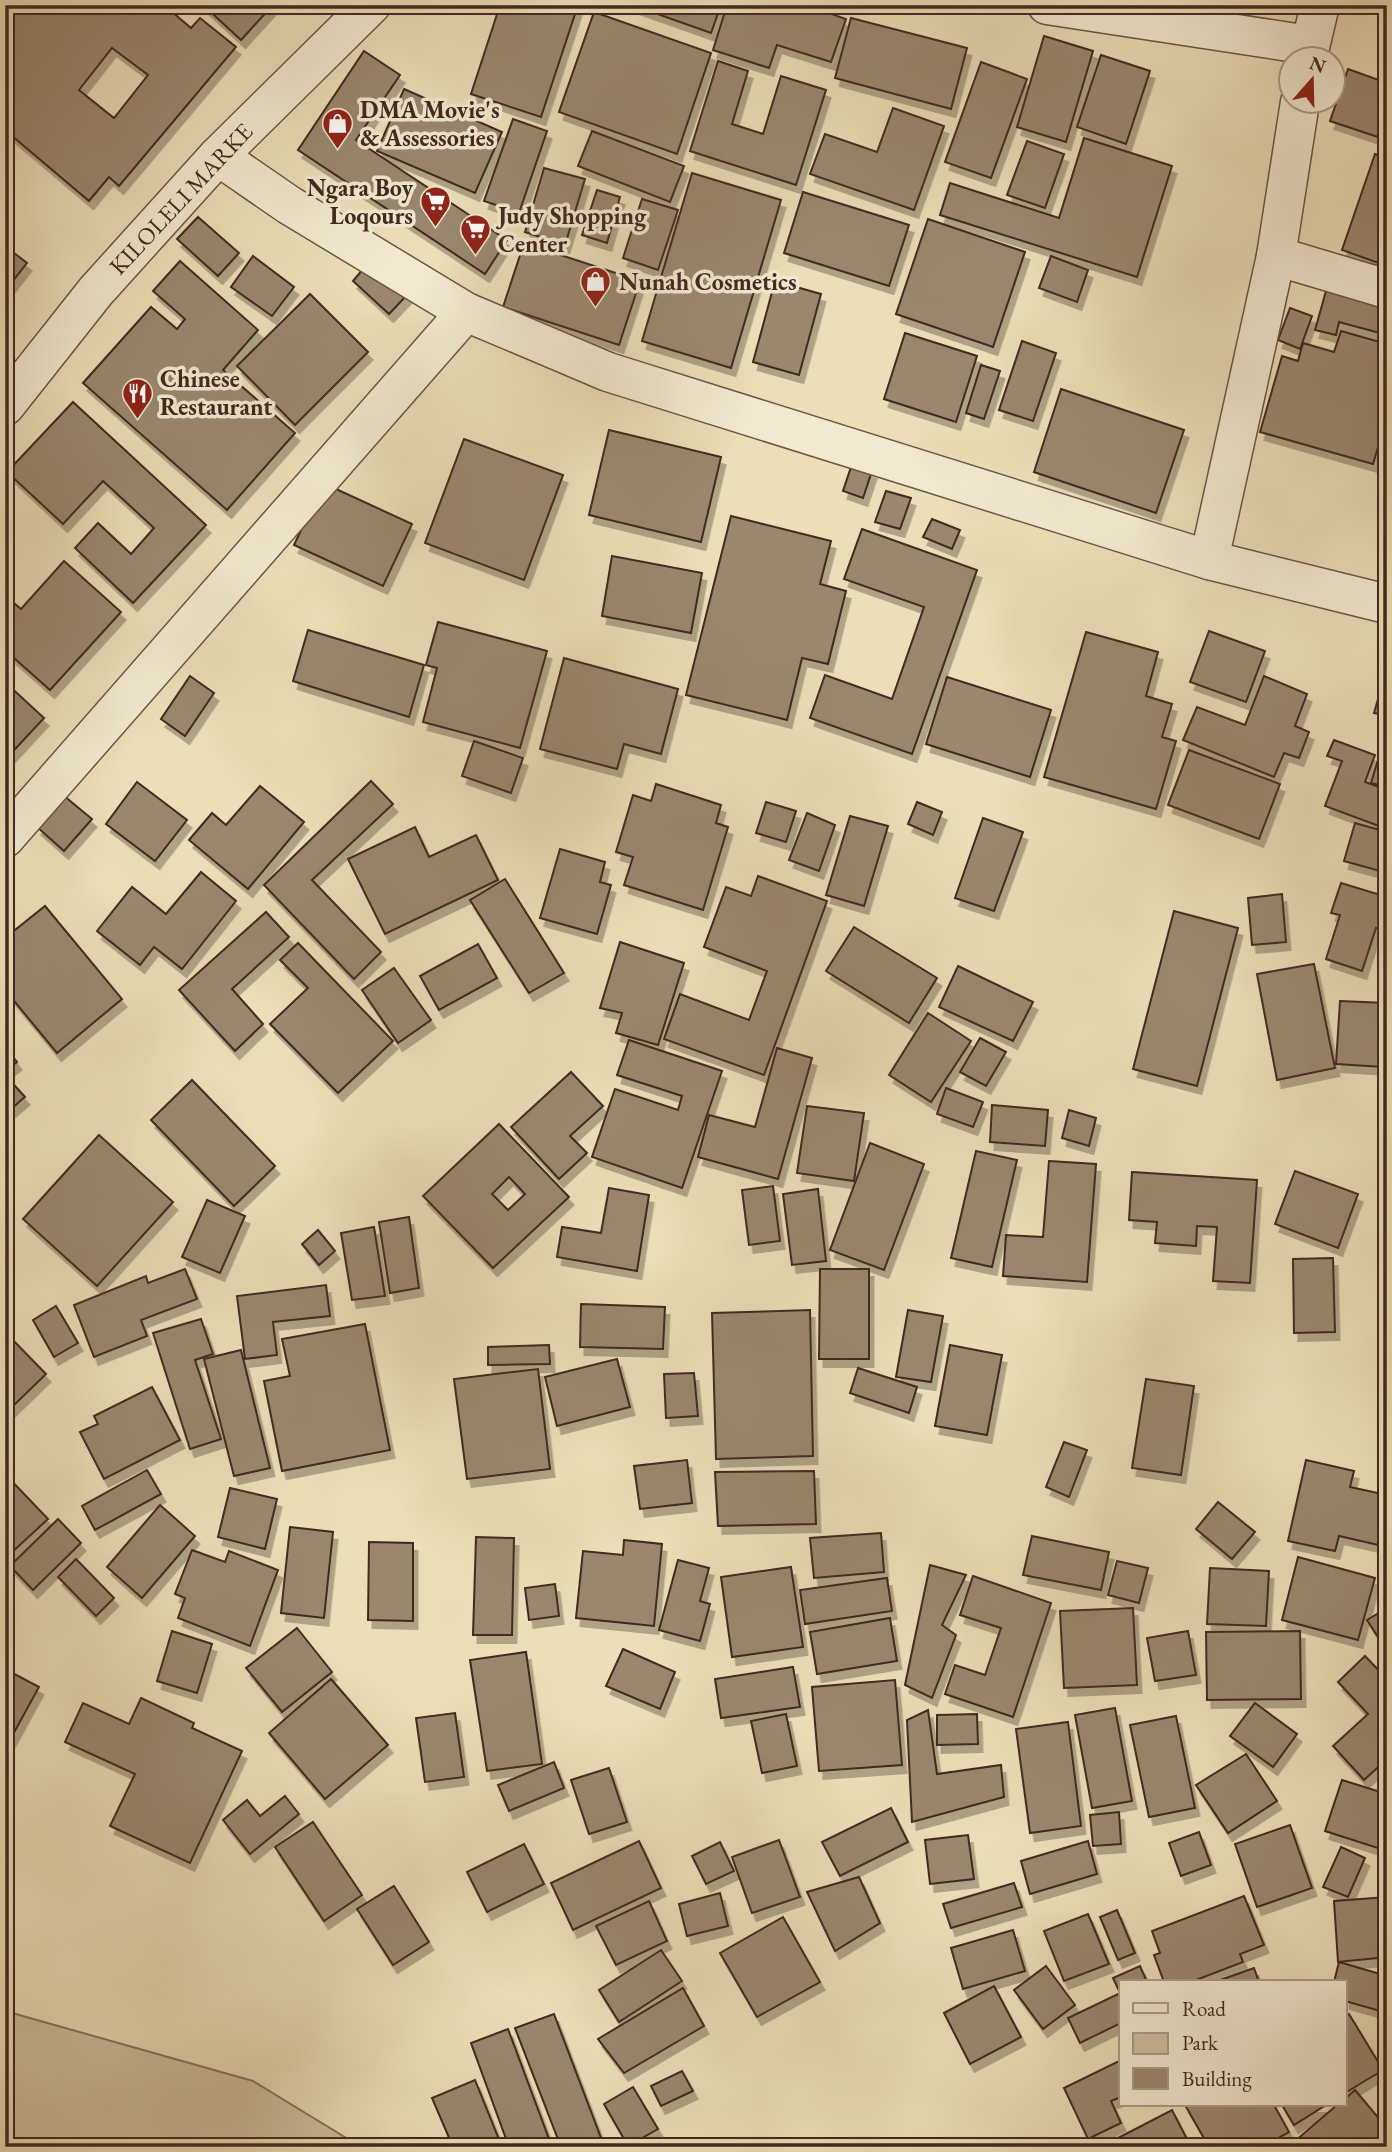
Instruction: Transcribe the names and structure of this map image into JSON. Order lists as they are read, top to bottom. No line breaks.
{"streets":{"street":["KILOLELI MARKE"]},"places":{"shop":["DMA Movie's & Assessories","Nunah Cosmetics"],"supermarket":["Ngara Boy Loqours","Judy Shopping Center"],"restaurant":["Chinese Restaurant"]},"legend":["Road","Park","Building"],"north":"top"}
